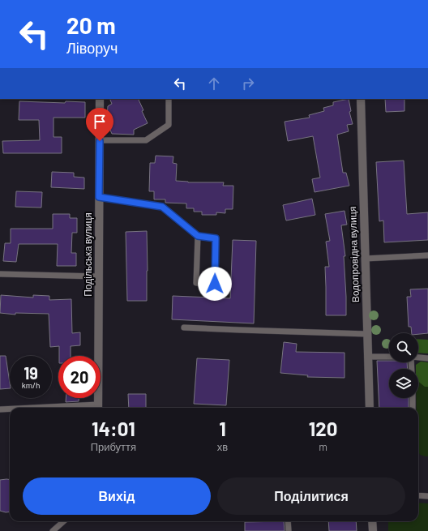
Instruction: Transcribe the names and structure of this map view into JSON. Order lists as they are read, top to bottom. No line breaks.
{"streets":{"street":["Подільська вулиця","Водопровідна вулиця"]},"page":{"turn":["20 m","Ліворуч"],"speed":"19 km/h","limit":"20","eta":["14:01","Прибуття","1","хв","120","m"],"buttons":["Вихід","Поділитися"]}}
